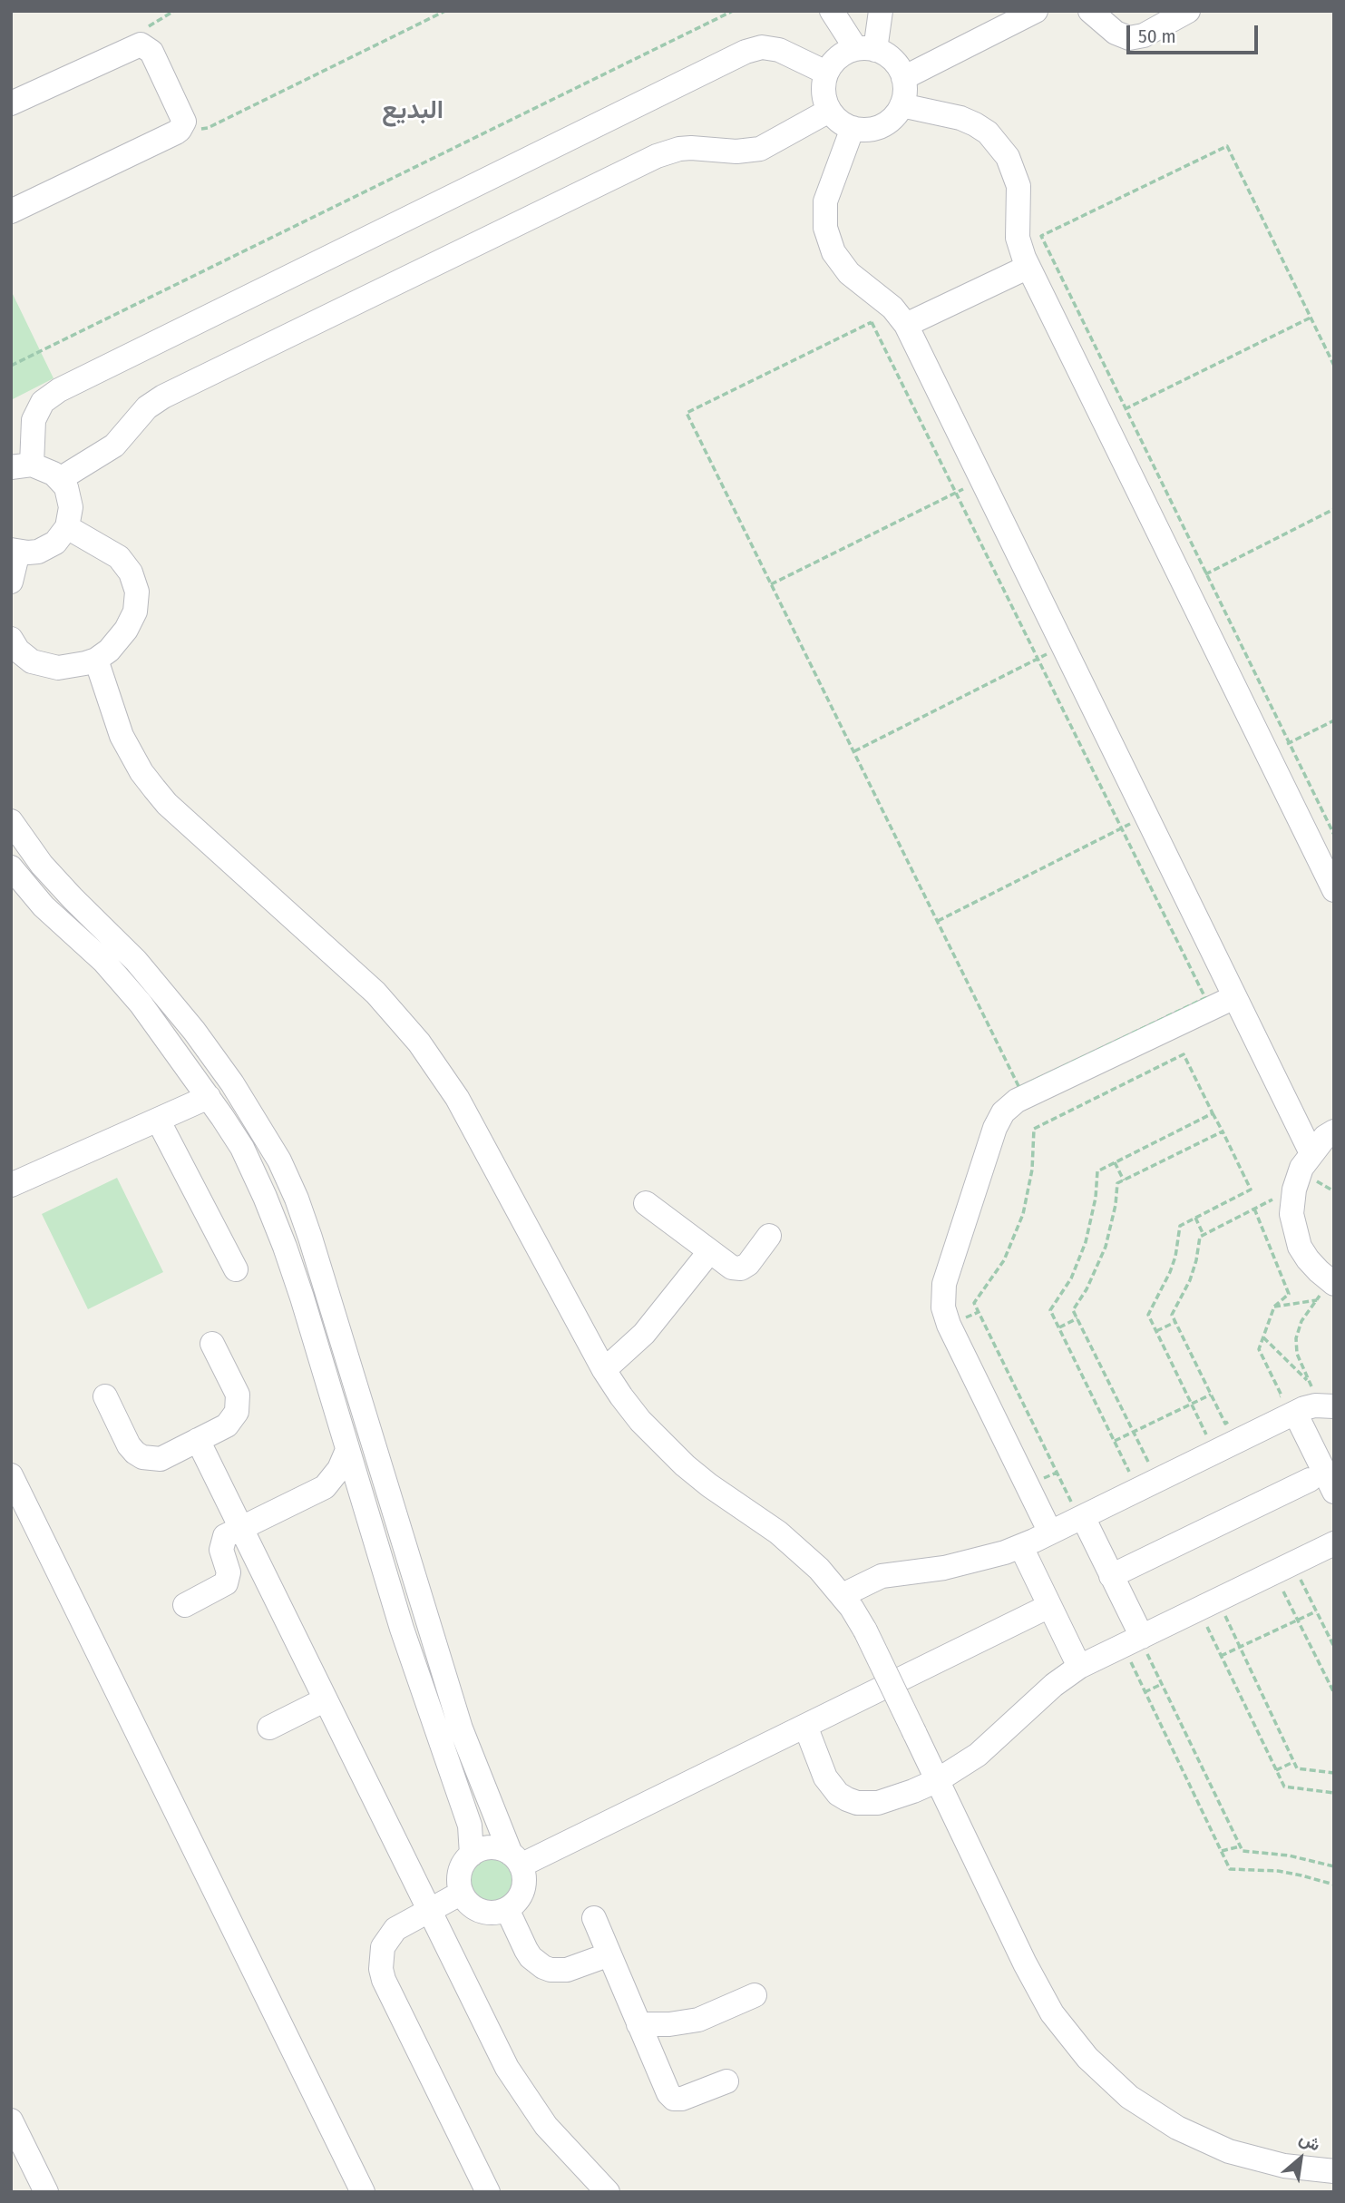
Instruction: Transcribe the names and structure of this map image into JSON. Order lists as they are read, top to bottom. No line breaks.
{"districts":["البديع"],"scale_bar":"50 m","north":"top right"}
